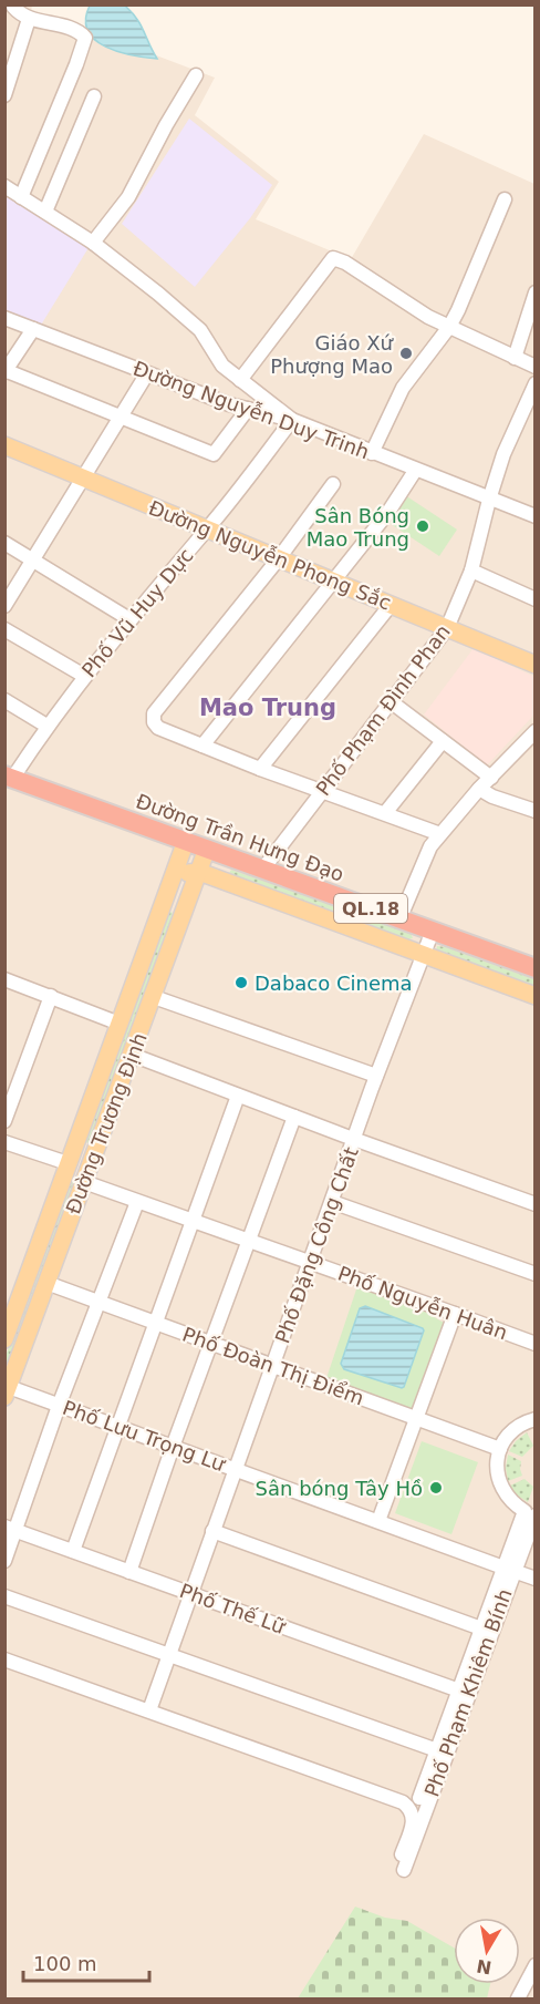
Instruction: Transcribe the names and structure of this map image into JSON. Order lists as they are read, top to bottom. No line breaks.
{"streets":{"highway":["Đường Trần Hưng Đạo","QL.18"],"main road":["Đường Nguyễn Phong Sắc","Đường Trương Định"],"street":["Đường Nguyễn Duy Trinh","Phố Vũ Huy Dực","Phố Phạm Đình Phan","Phố Đặng Công Chất","Phố Nguyễn Huân","Phố Đoàn Thị Điểm","Phố Lưu Trọng Lư","Phố Thế Lữ","Phố Phạm Khiêm Bính"]},"crossings":[["Đường Nguyễn Duy Trinh","Phố Vũ Huy Dực"],["Đường Nguyễn Duy Trinh","Phố Phạm Đình Phan"],["Đường Nguyễn Phong Sắc","Phố Vũ Huy Dực"],["Đường Nguyễn Phong Sắc","Phố Phạm Đình Phan"],["Phố Vũ Huy Dực","Đường Trần Hưng Đạo"],["Phố Phạm Đình Phan","Đường Trần Hưng Đạo"],["Đường Trần Hưng Đạo","Đường Trương Định"],["Đường Trần Hưng Đạo","Phố Đặng Công Chất"],["Đường Trương Định","Phố Nguyễn Huân"],["Đường Trương Định","Phố Đoàn Thị Điểm"],["Đường Trương Định","Phố Lưu Trọng Lư"],["Phố Đặng Công Chất","Phố Nguyễn Huân"],["Phố Đặng Công Chất","Phố Đoàn Thị Điểm"],["Phố Đặng Công Chất","Phố Lưu Trọng Lư"],["Phố Đặng Công Chất","Phố Thế Lữ"],["Phố Lưu Trọng Lư","Phố Phạm Khiêm Bính"],["Phố Thế Lữ","Phố Phạm Khiêm Bính"]],"districts":["Mao Trung"],"places":["Giáo Xứ Phượng Mao","Sân Bóng Mao Trung","Dabaco Cinema","Sân bóng Tây Hồ"],"scale_bar":"100 m","north":"bottom"}
